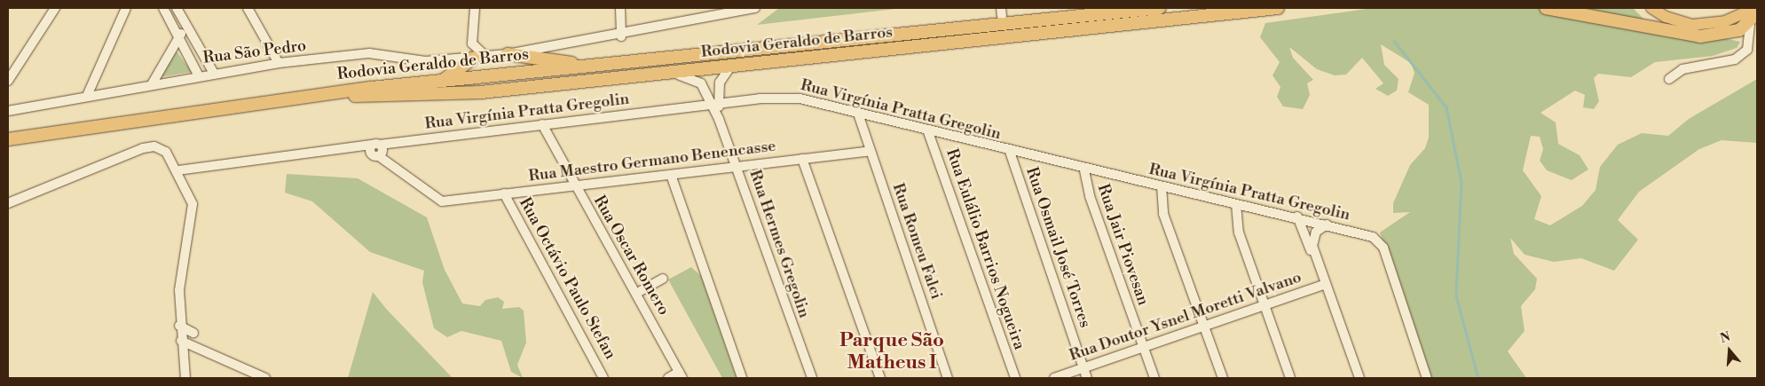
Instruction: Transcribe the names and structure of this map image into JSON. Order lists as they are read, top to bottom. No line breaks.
{"streets":{"highway":["Rodovia Geraldo de Barros"],"street":["Rua São Pedro","Rua Virgínia Pratta Gregolin","Rua Maestro Germano Benencasse","Rua Romeu Falci","Rua Hermes Gregolin","Rua Jair Piovesan","Rua Osmail José Torres","Rua Eulálio Barrios Nogueira","Rua Oscar Romero","Rua Octávio Paulo Stefan","Rua Doutor Ysnel Moretti Valvano"]},"crossings":[["Rua Virgínia Pratta Gregolin","Rua Maestro Germano Benencasse"],["Rua Virgínia Pratta Gregolin","Rua Romeu Falci"],["Rua Virgínia Pratta Gregolin","Rua Hermes Gregolin"],["Rua Virgínia Pratta Gregolin","Rua Jair Piovesan"],["Rua Virgínia Pratta Gregolin","Rua Osmail José Torres"],["Rua Virgínia Pratta Gregolin","Rua Eulálio Barrios Nogueira"],["Rua Virgínia Pratta Gregolin","Rua Oscar Romero"],["Rua Maestro Germano Benencasse","Rua Romeu Falci"],["Rua Maestro Germano Benencasse","Rua Hermes Gregolin"],["Rua Maestro Germano Benencasse","Rua Oscar Romero"],["Rua Maestro Germano Benencasse","Rua Octávio Paulo Stefan"],["Rua Jair Piovesan","Rua Doutor Ysnel Moretti Valvano"],["Rua Osmail José Torres","Rua Doutor Ysnel Moretti Valvano"]],"districts":["Parque São Matheus I"],"north":"top"}
